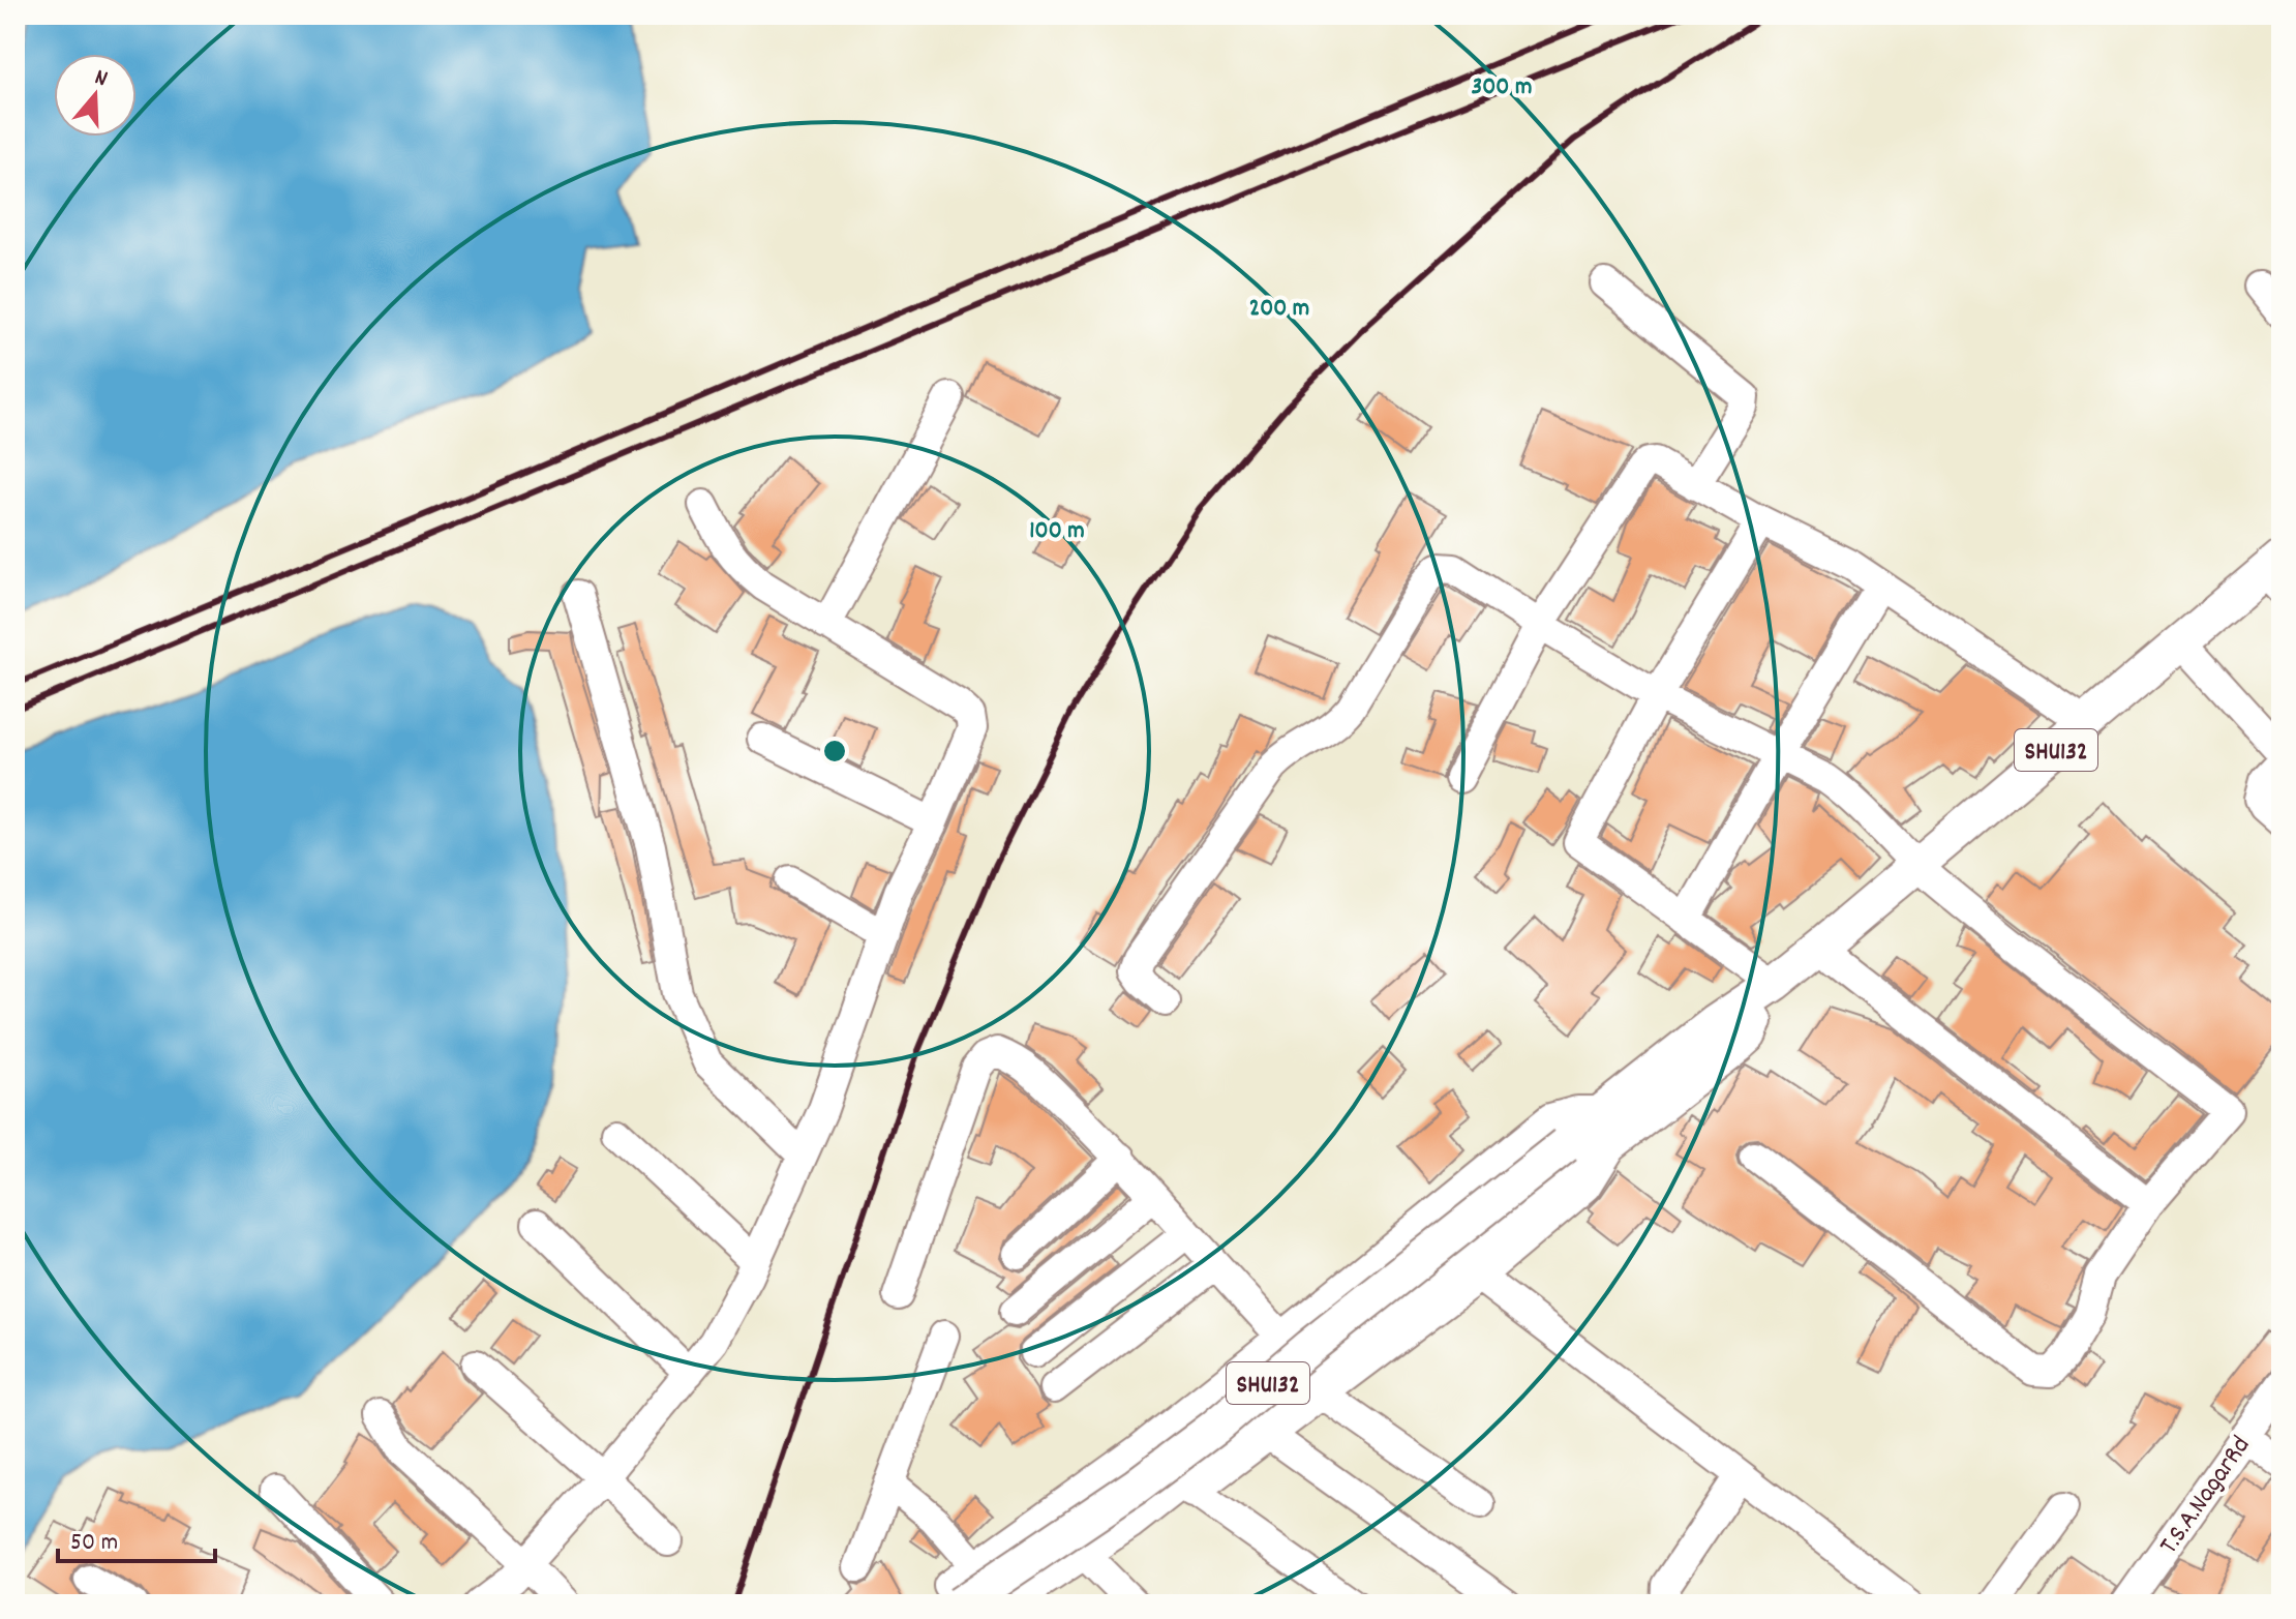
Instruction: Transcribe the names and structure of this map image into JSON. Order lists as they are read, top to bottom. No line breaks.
{"streets":{"main road":["SHU132"],"street":["T.S.A.NagarRd"]},"scale_bar":"50 m","north":"top","rings":["300 m","200 m","100 m"]}
